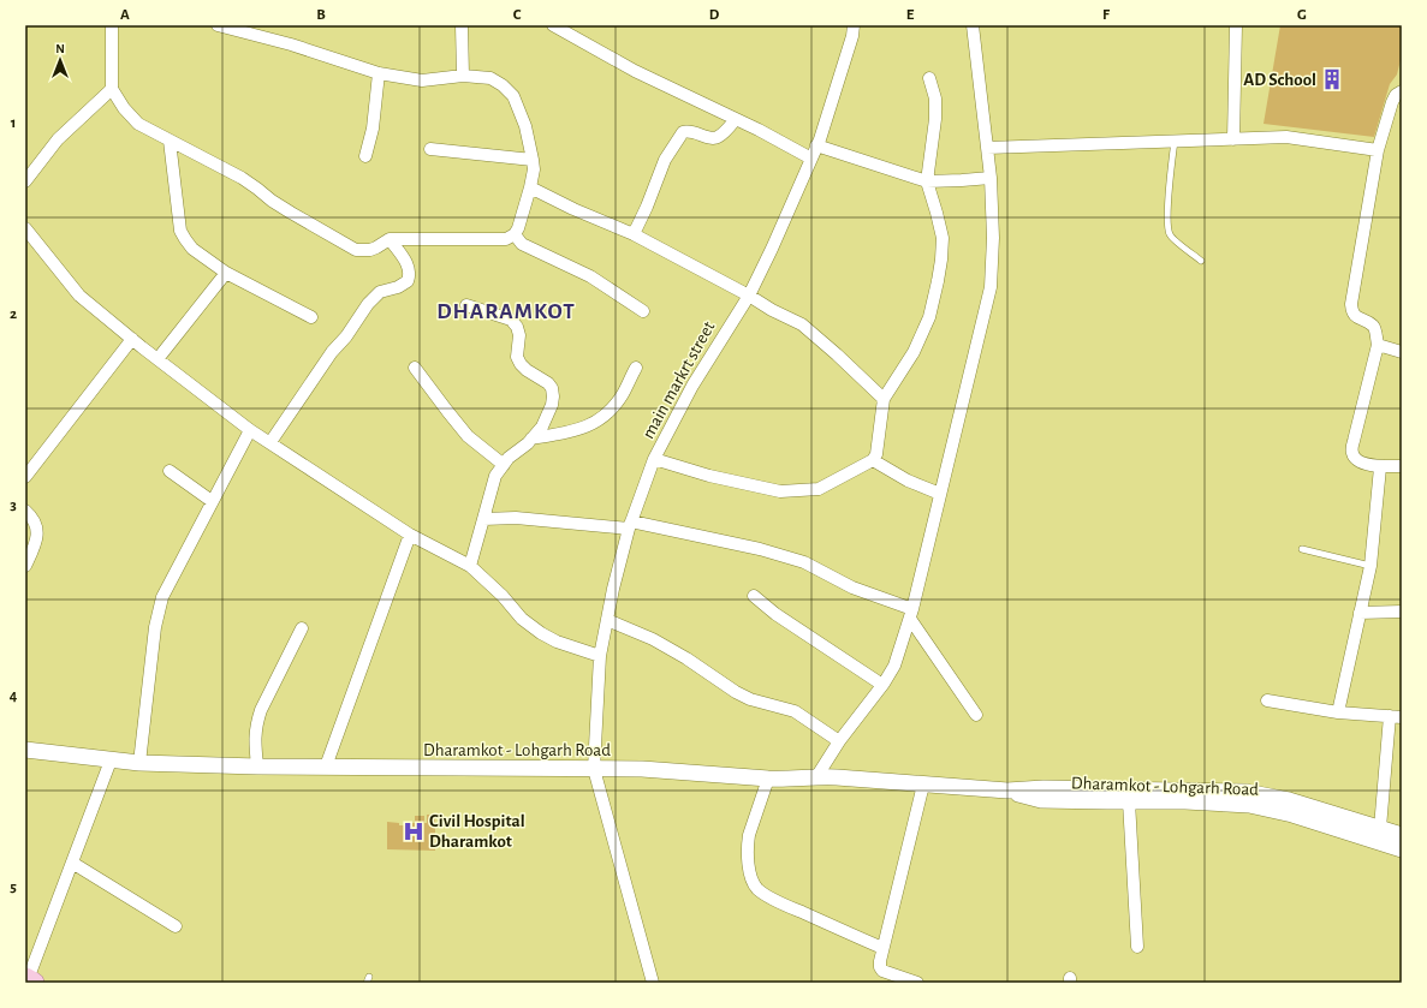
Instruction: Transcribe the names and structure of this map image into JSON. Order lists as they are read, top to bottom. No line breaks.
{"streets":{"street":["main markrt street","Dharamkot - Lohgarh Road"]},"crossings":[["main markrt street","Dharamkot - Lohgarh Road"]],"districts":["DHARAMKOT"],"places":{"building":["AD School"],"hospital":["Civil Hospital Dharamkot"]},"north":"top","grid":{"columns":["A","B","C","D","E","F","G"],"rows":["1","2","3","4","5"]}}
